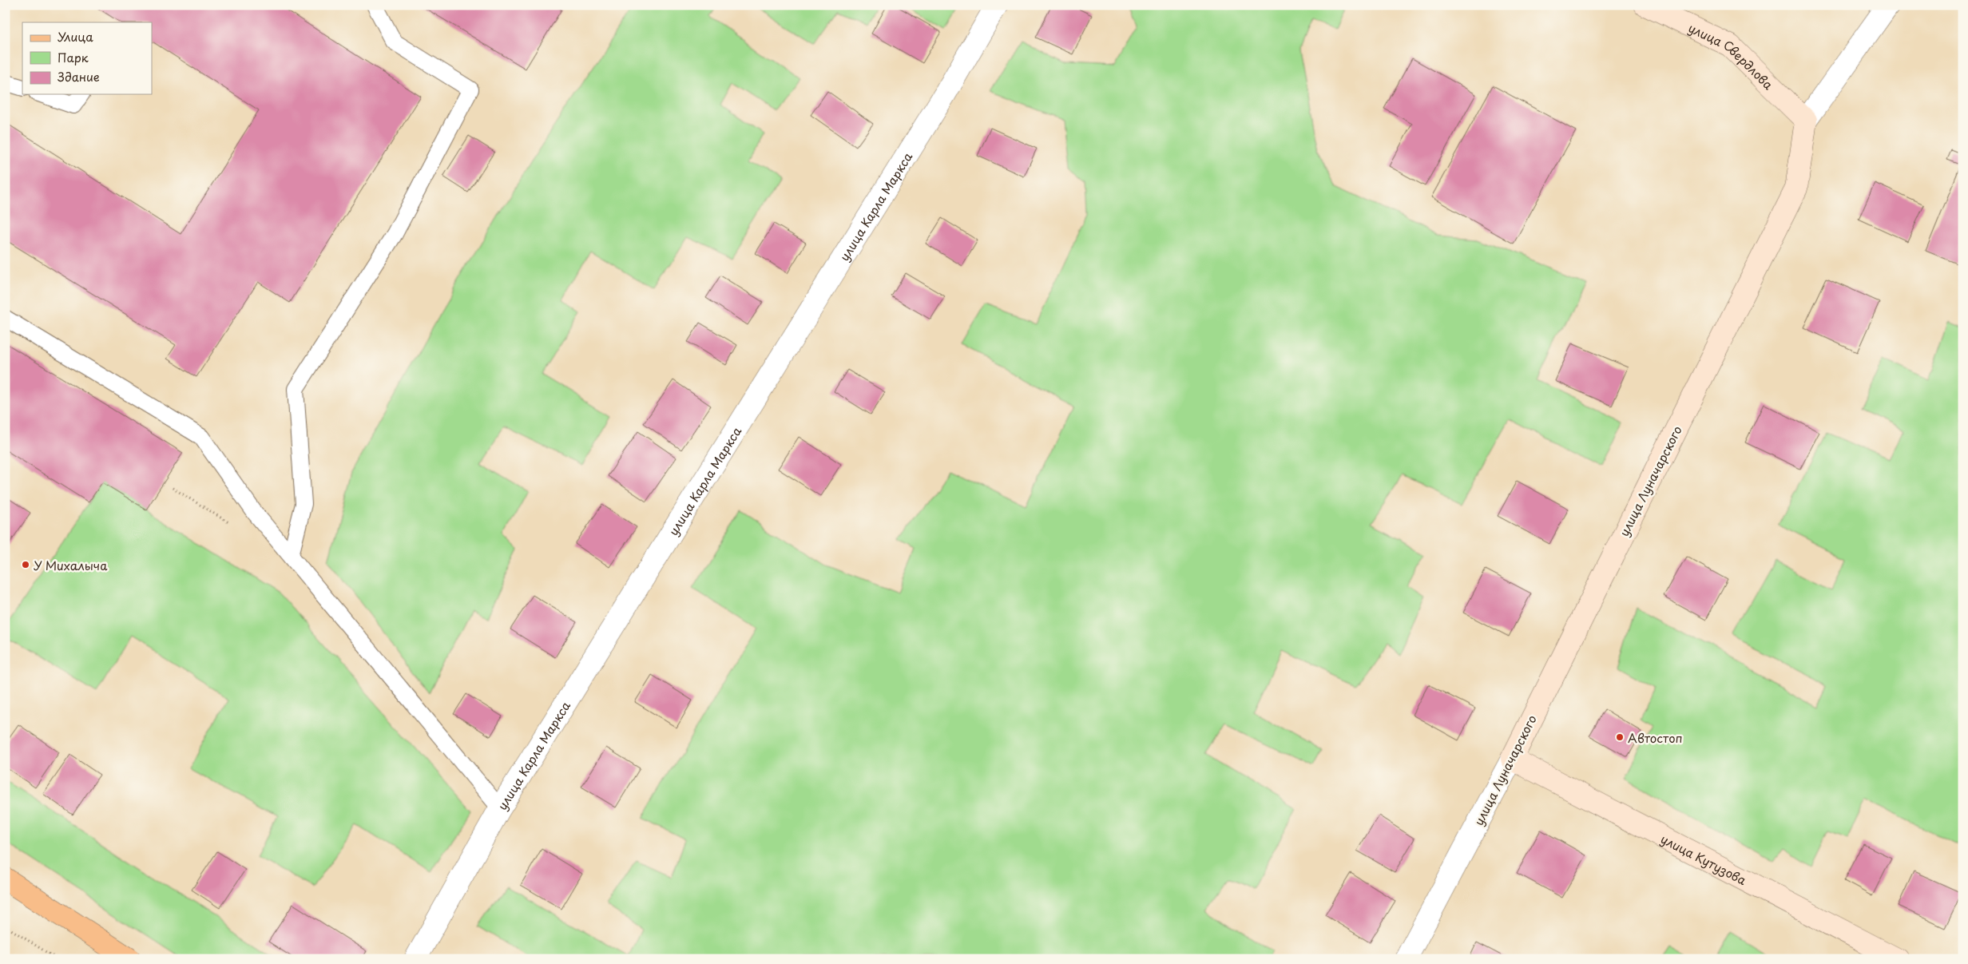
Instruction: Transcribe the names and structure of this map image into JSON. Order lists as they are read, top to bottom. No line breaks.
{"streets":{"street":["улица Свердлова","улица Карла Маркса","улица Луначарского","улица Кутузова"]},"crossings":[["улица Свердлова","улица Луначарского"],["улица Луначарского","улица Кутузова"]],"places":["У Михалыча","Автостоп"],"legend":["Улица","Парк","Здание"]}
